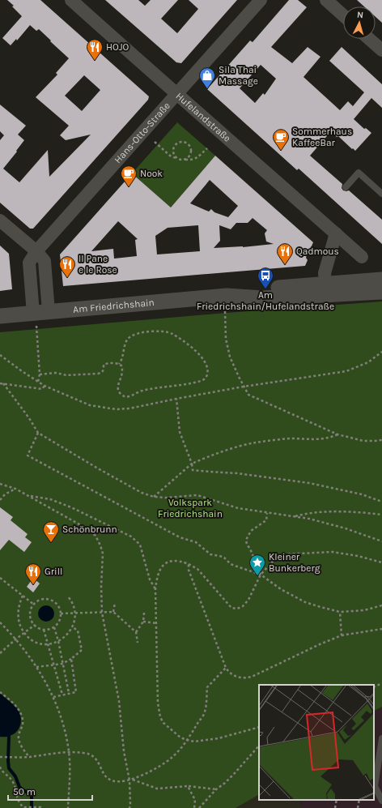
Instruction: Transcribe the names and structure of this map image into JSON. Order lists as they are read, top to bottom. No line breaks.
{"streets":{"street":["Hufelandstraße","Hans-Otto-Straße","Am Friedrichshain"]},"crossings":[["Hufelandstraße","Hans-Otto-Straße"],["Hans-Otto-Straße","Am Friedrichshain"]],"parks":["Volkspark Friedrichshain"],"places":{"restaurant":["HOJO","Qadmous","Il Pane e le Rose","Grill"],"shop":["Sila Thai Massage"],"cafe":["Sommerhaus KaffeeBar","Nook"],"bus stop":["Am Friedrichshain/Hufelandstraße"],"bar":["Schönbrunn"],"place":["Kleiner Bunkerberg"]},"scale_bar":"50 m","north":"top"}
